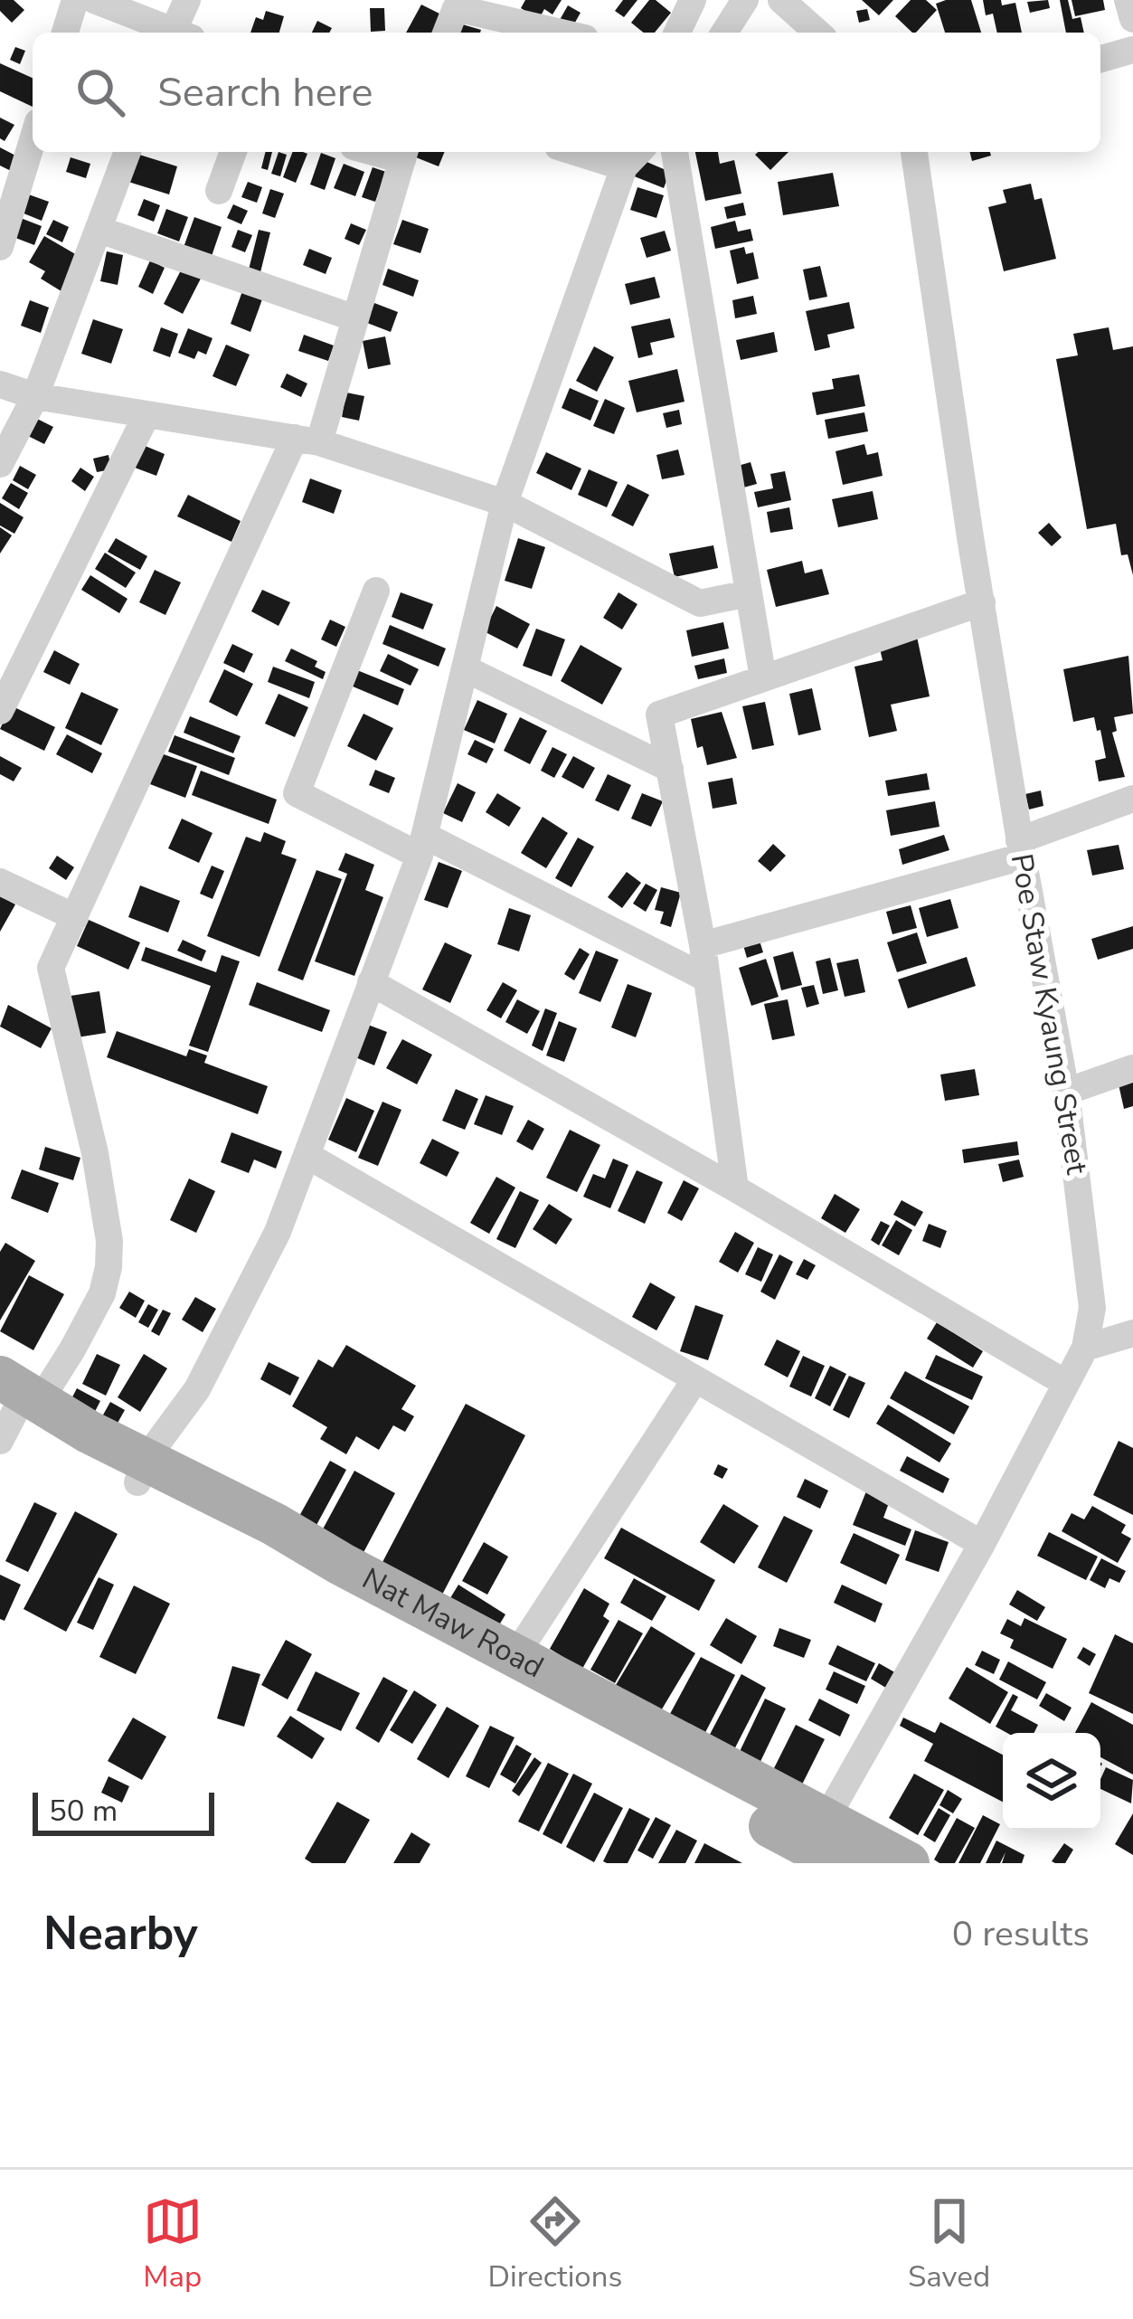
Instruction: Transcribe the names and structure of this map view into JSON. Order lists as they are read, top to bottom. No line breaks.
{"streets":{"main road":["Nat Maw Road"],"street":["Poe Staw Kyaung Street"]},"crossings":[["Poe Staw Kyaung Street","Nat Maw Road"]],"scale_bar":"50 m","page":{"search":"Search here","scale":"50 m","heading":["Nearby","0 results"],"nav":["Map","Directions","Saved"]}}
